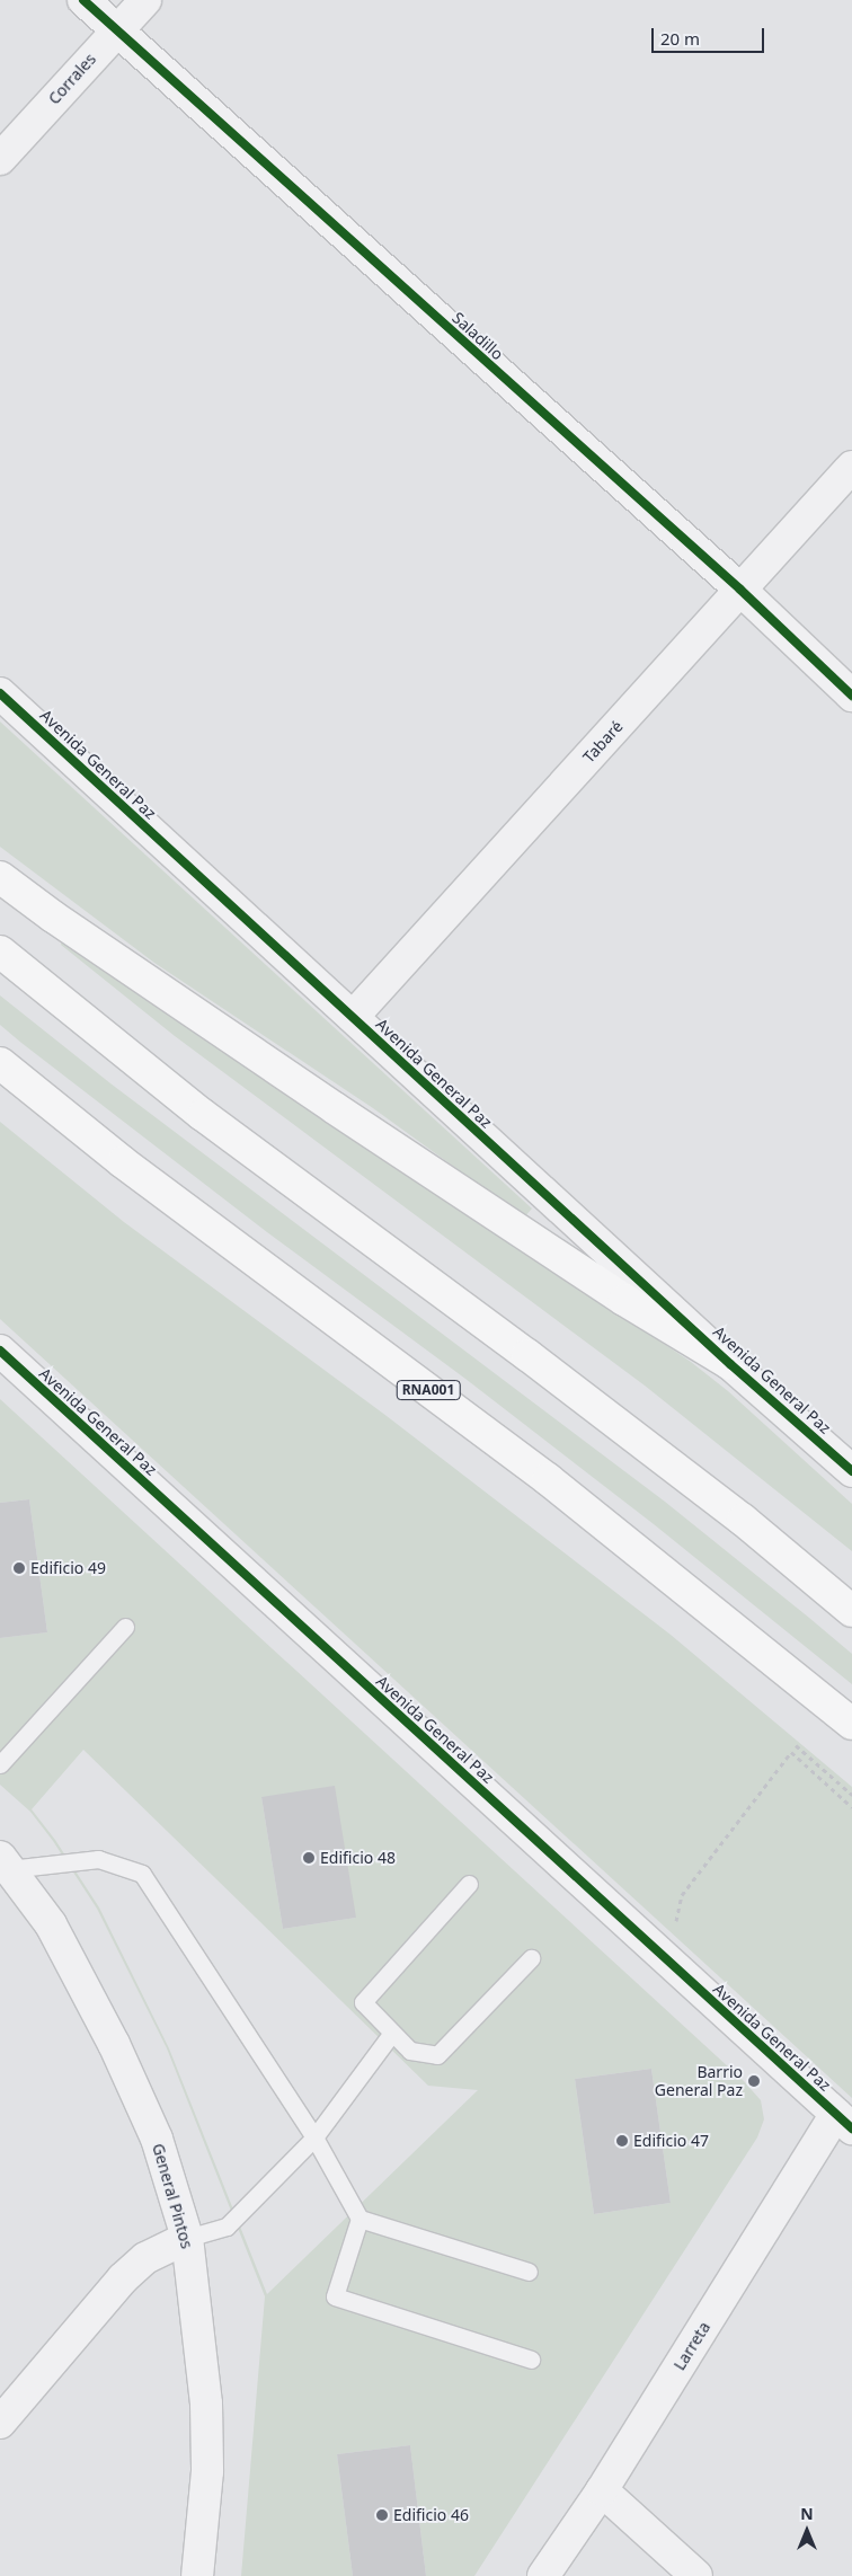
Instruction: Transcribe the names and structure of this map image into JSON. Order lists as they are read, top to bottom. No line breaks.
{"streets":{"highway":["RNA001"],"street":["Corrales","Saladillo","Tabaré","Avenida General Paz","General Pintos","Larreta"]},"crossings":[["Corrales","Saladillo"],["Saladillo","Tabaré"],["Tabaré","Avenida General Paz"],["Avenida General Paz","Larreta"]],"places":["Edificio 49","Edificio 48","Barrio General Paz","Edificio 47","Edificio 46"],"scale_bar":"20 m","north":"top"}
